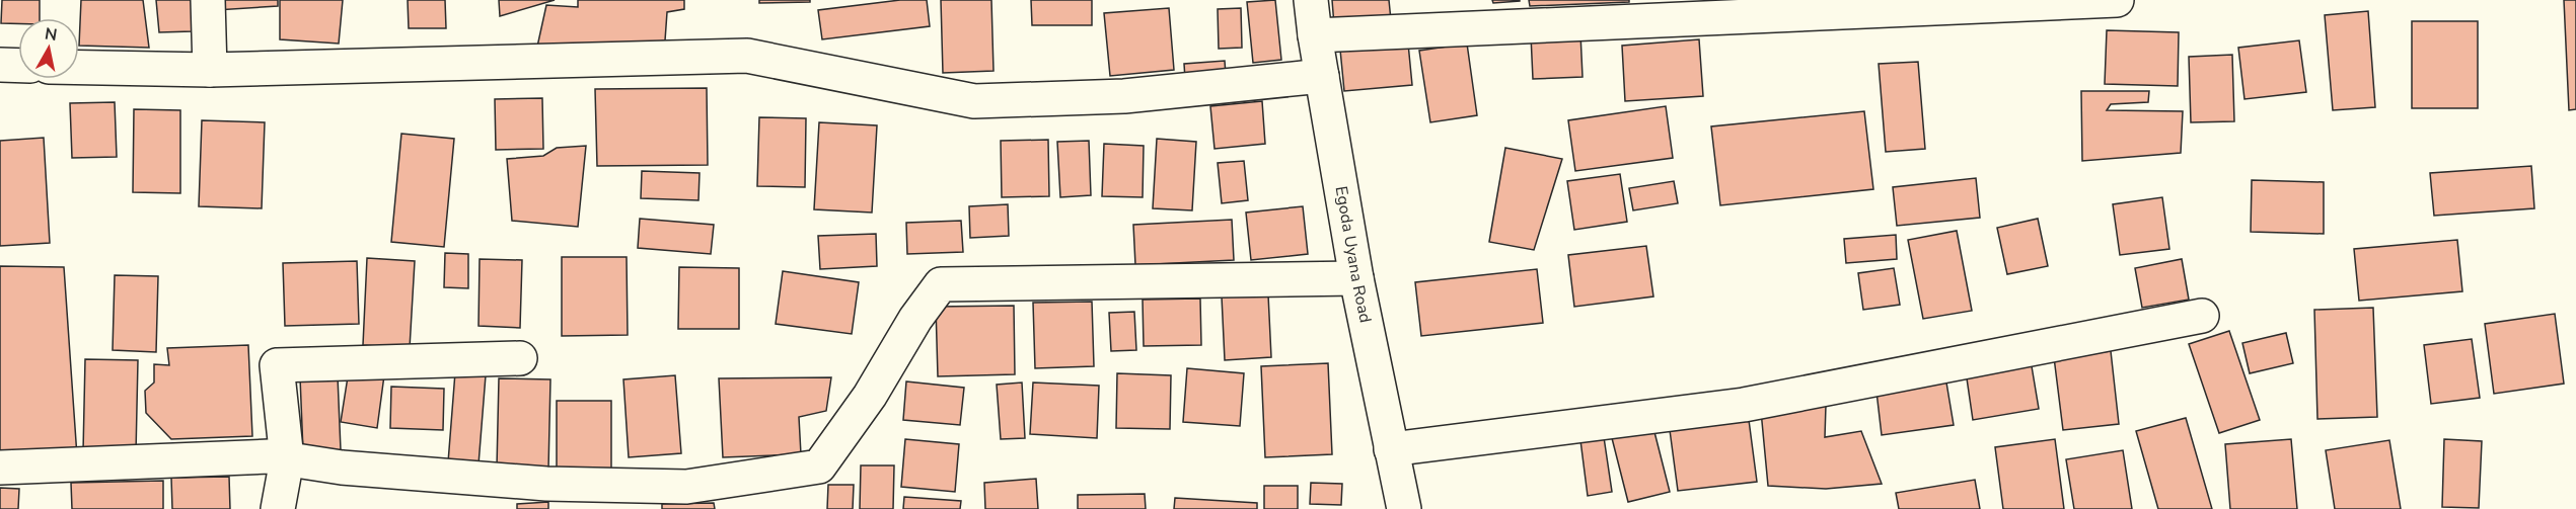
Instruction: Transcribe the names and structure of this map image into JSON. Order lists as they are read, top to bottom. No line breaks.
{"streets":{"street":["Egoda Uyana Road"]},"north":"top"}
